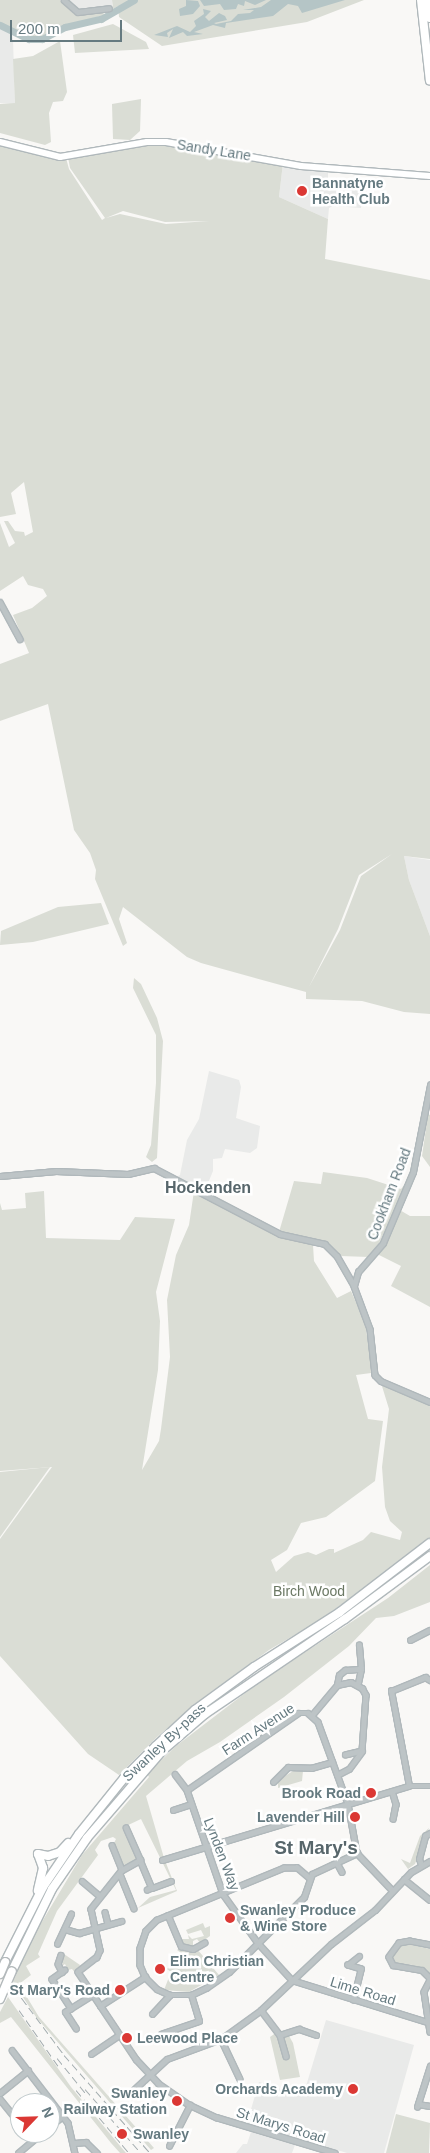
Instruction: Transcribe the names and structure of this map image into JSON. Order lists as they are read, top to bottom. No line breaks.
{"streets":{"highway":["Swanley By-pass"],"street":["Sandy Lane","Cookham Road","Farm Avenue","Lynden Way","Lime Road","St Marys Road"]},"crossings":[["Farm Avenue","Lynden Way"],["Lynden Way","Lime Road"]],"districts":["Hockenden","St Mary's"],"parks":["Birch Wood"],"places":["Bannatyne Health Club","Brook Road","Lavender Hill","Swanley Produce & Wine Store","Elim Christian Centre","St Mary's Road","Leewood Place","Orchards Academy","Swanley Railway Station","Swanley"],"scale_bar":"200 m","north":"top right"}
